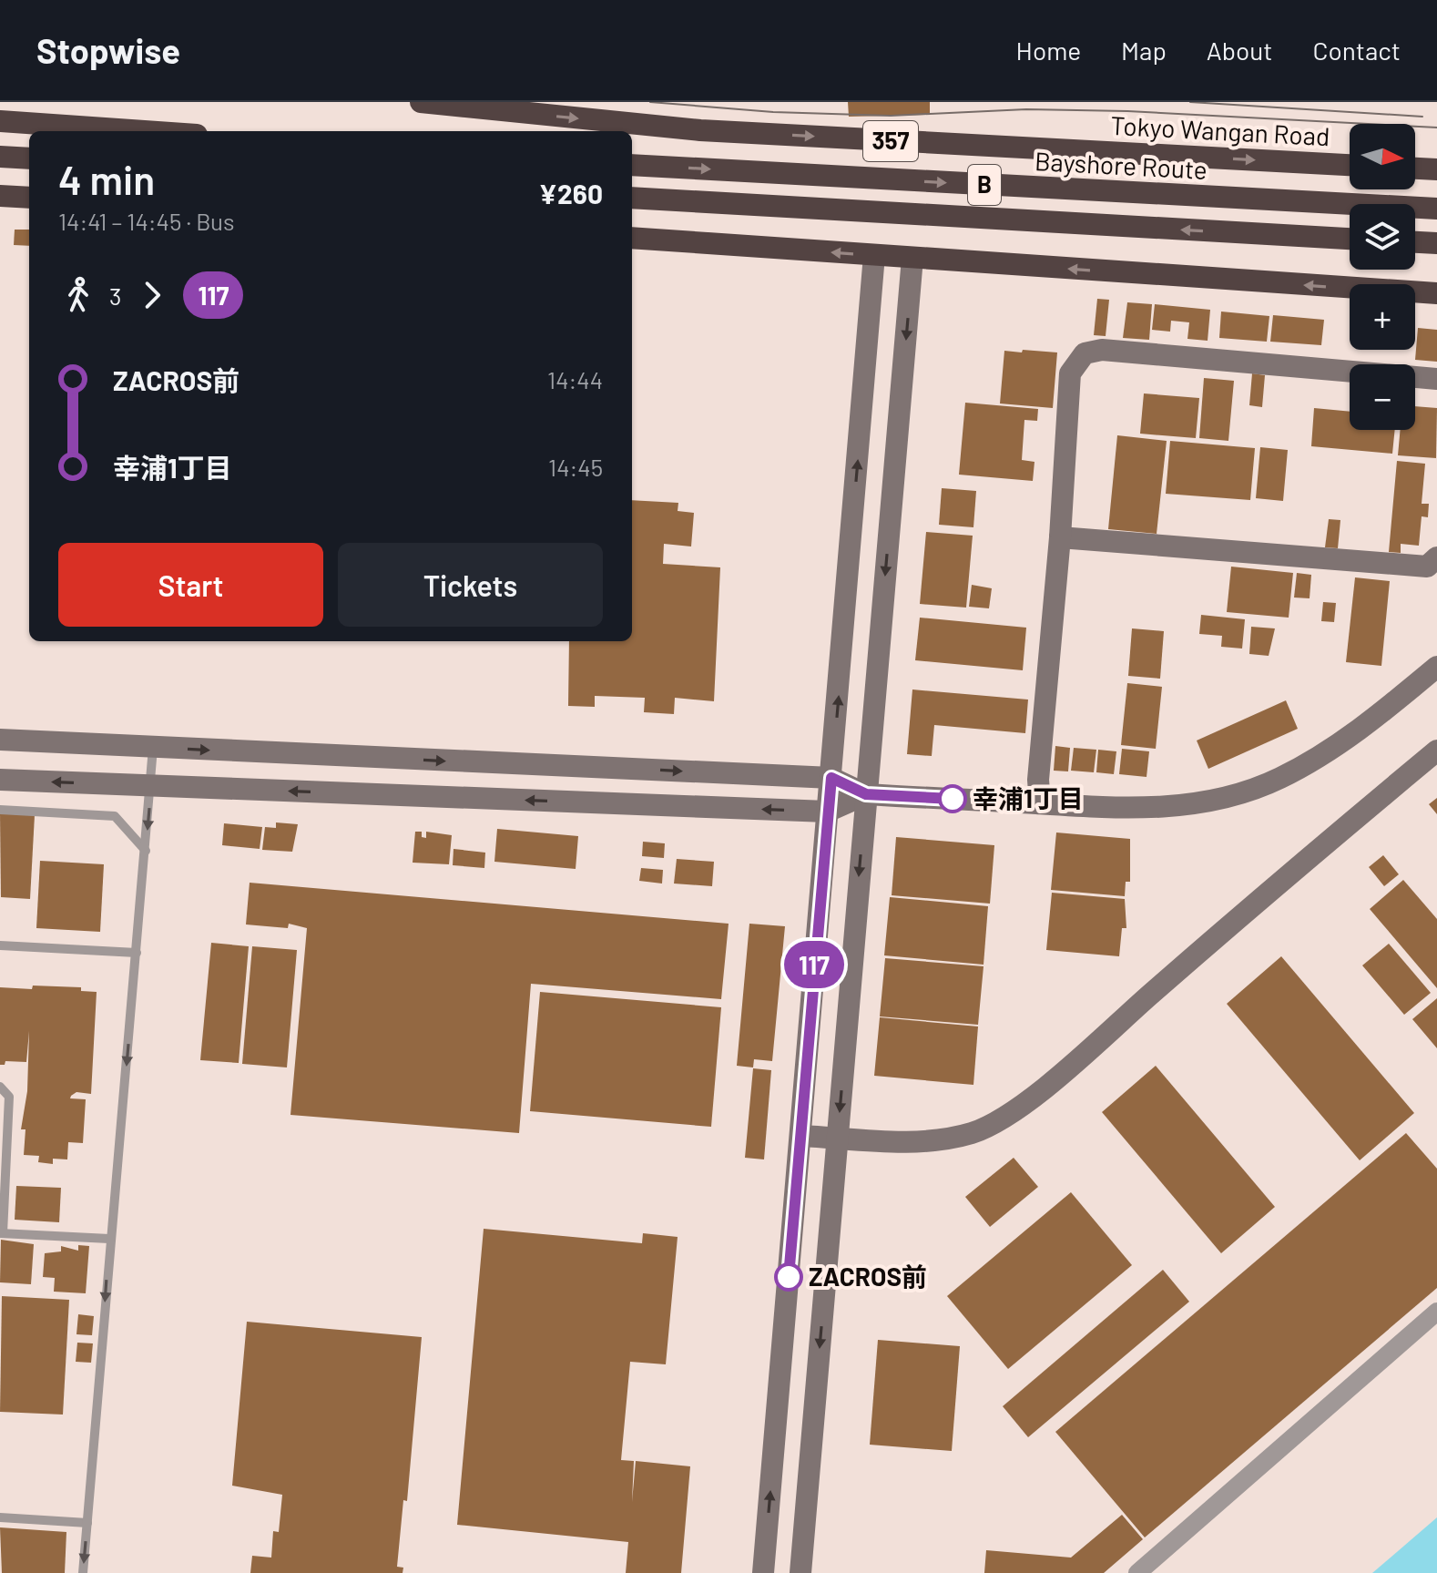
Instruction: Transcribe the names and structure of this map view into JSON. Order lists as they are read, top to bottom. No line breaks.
{"streets":{"highway":["Tokyo Wangan Road","357","Bayshore Route","B"]},"places":["幸浦1丁目","ZACROS前"],"lines":["bus line 117"],"north":"right","page":{"header":"Stopwise","nav":["Home","Map","About","Contact"],"on_map":"117","map_buttons":["+","−"],"heading":["4 min","14:41 – 14:45 · Bus","¥260"],"legs":["3","117"],"list":[{"name":"ZACROS前","value":"14:44"},{"name":"幸浦1丁目","value":"14:45"}],"buttons":["Start","Tickets"]}}
